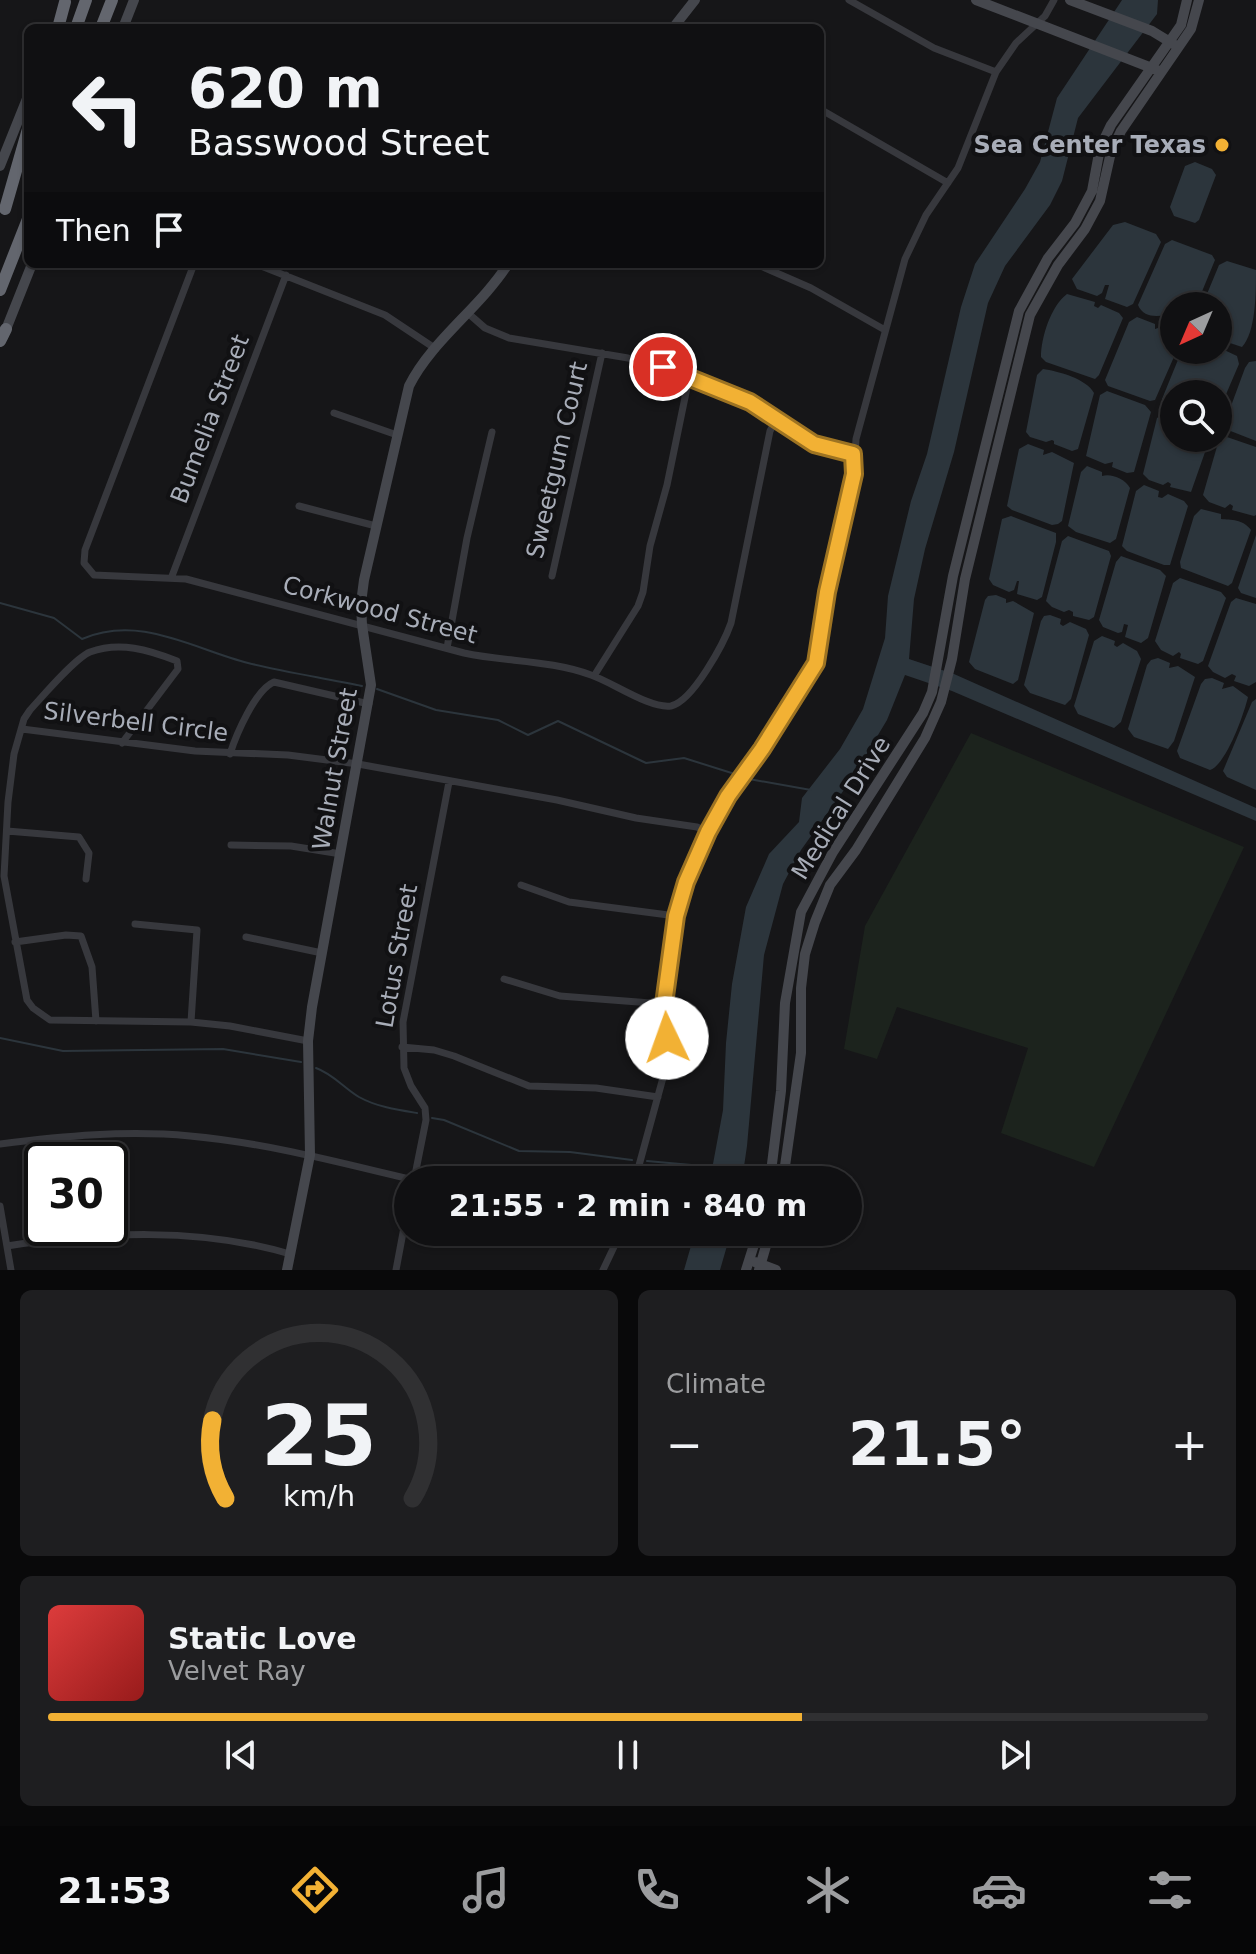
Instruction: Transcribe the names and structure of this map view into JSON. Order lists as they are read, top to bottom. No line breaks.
{"streets":{"street":["Bumelia Street","Sweetgum Court","Corkwood Street","Silverbell Circle","Walnut Street","Medical Drive","Lotus Street"]},"crossings":[["Bumelia Street","Corkwood Street"],["Corkwood Street","Walnut Street"],["Silverbell Circle","Walnut Street"],["Silverbell Circle","Lotus Street"]],"places":["Sea Center Texas"],"north":"bottom left","page":{"turn":["620 m","Basswood Street"],"then":"Then","limit":"30","trip":"21:55 · 2 min · 840 m","tile":"Climate","heat":["−","21.5°","+"],"song":["Static Love","Velvet Ray"],"tabs":"21:53","gauge":["25","km/h"]}}
